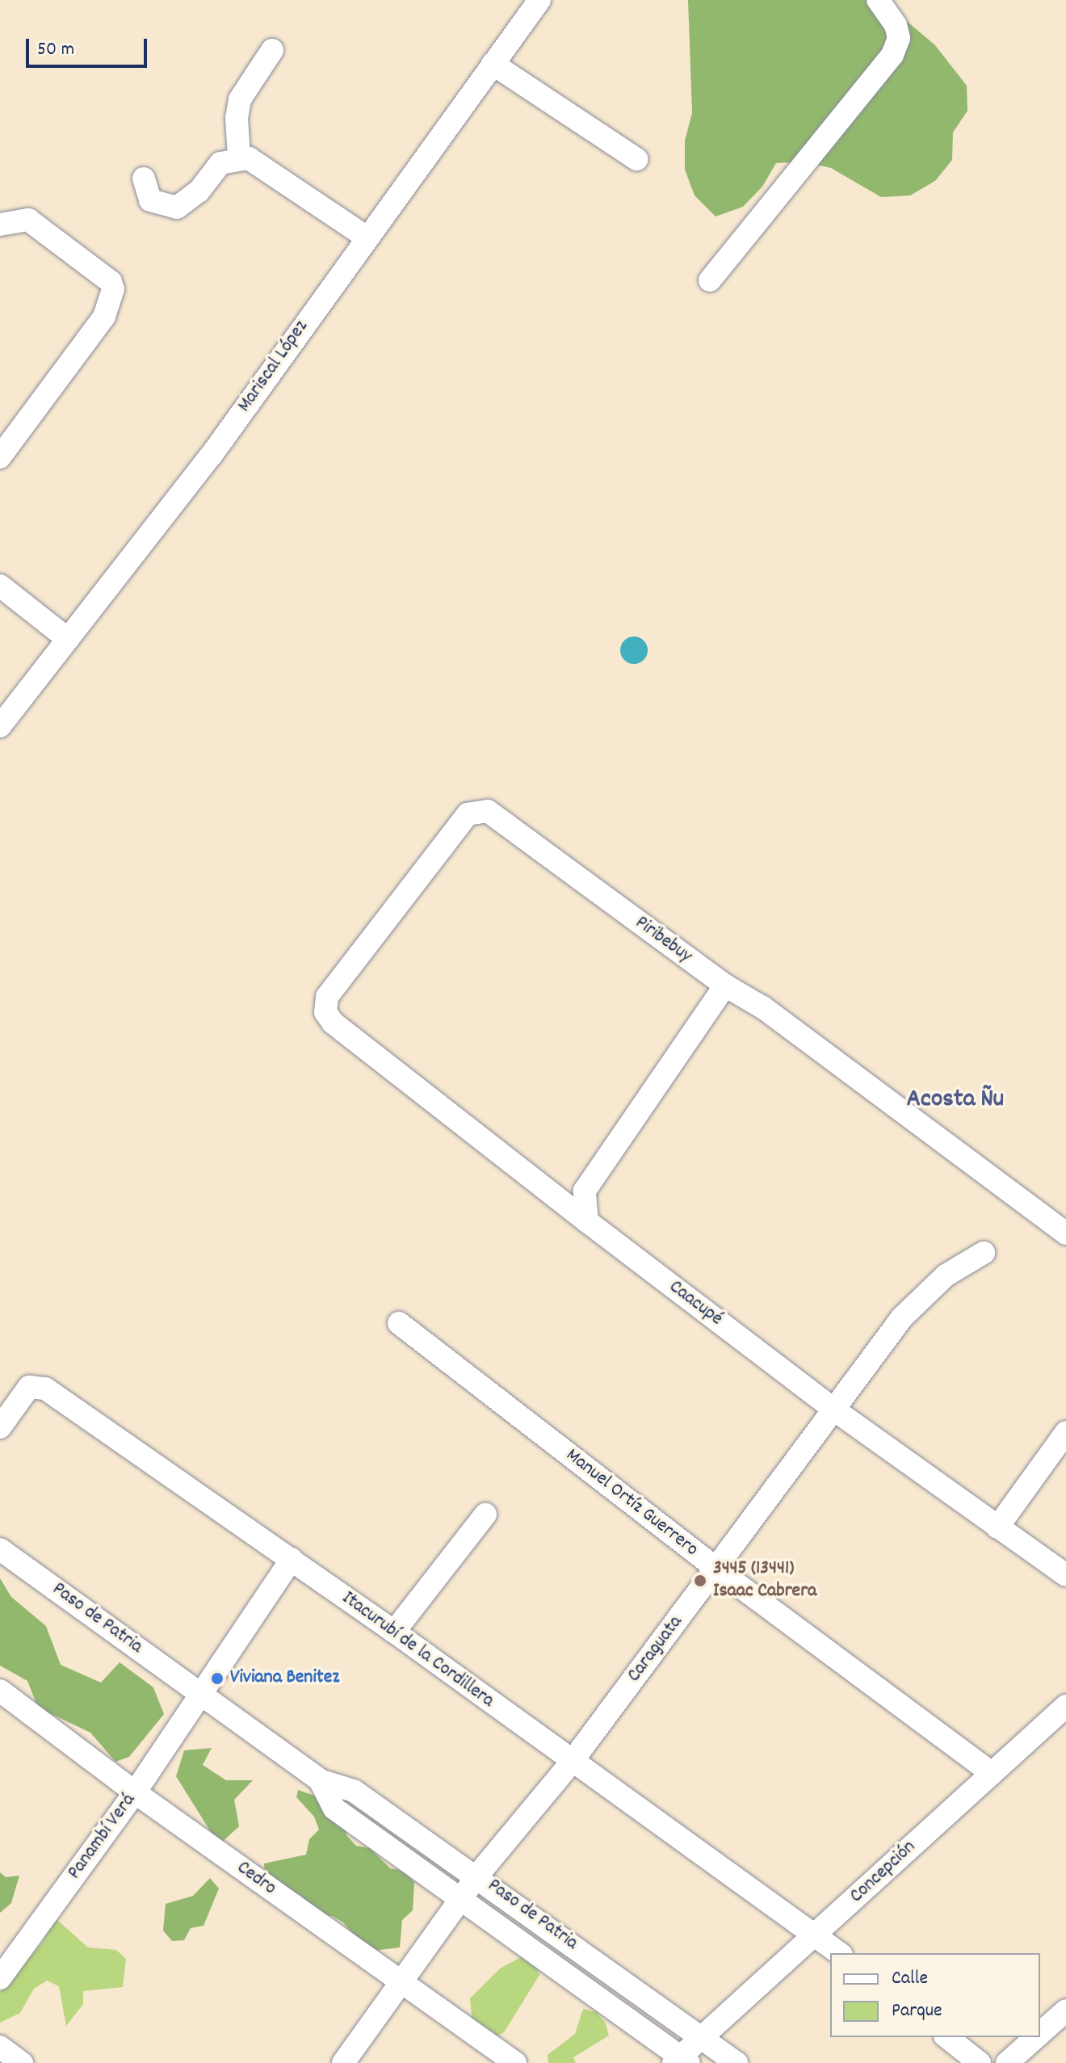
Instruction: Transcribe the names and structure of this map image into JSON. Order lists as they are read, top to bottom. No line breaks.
{"streets":{"street":["Mariscal López","Piribebuy","Caacupé","Manuel Ortíz Guerrero","Paso de Patria","Caraguata","Itacurubí de la Cordillera","Panambí Verá","Concepción","Cedro"]},"crossings":[["Piribebuy","Caacupé"],["Caacupé","Caraguata"],["Manuel Ortíz Guerrero","Caraguata"],["Manuel Ortíz Guerrero","Concepción"],["Paso de Patria","Caraguata"],["Paso de Patria","Panambí Verá"],["Paso de Patria","Concepción"],["Caraguata","Itacurubí de la Cordillera"],["Caraguata","Cedro"],["Itacurubí de la Cordillera","Panambí Verá"],["Itacurubí de la Cordillera","Concepción"],["Panambí Verá","Cedro"]],"districts":["Acosta Ñu"],"places":["3445 (13441) Isaac Cabrera","Viviana Benitez"],"legend":["Calle","Parque"],"scale_bar":"50 m"}
